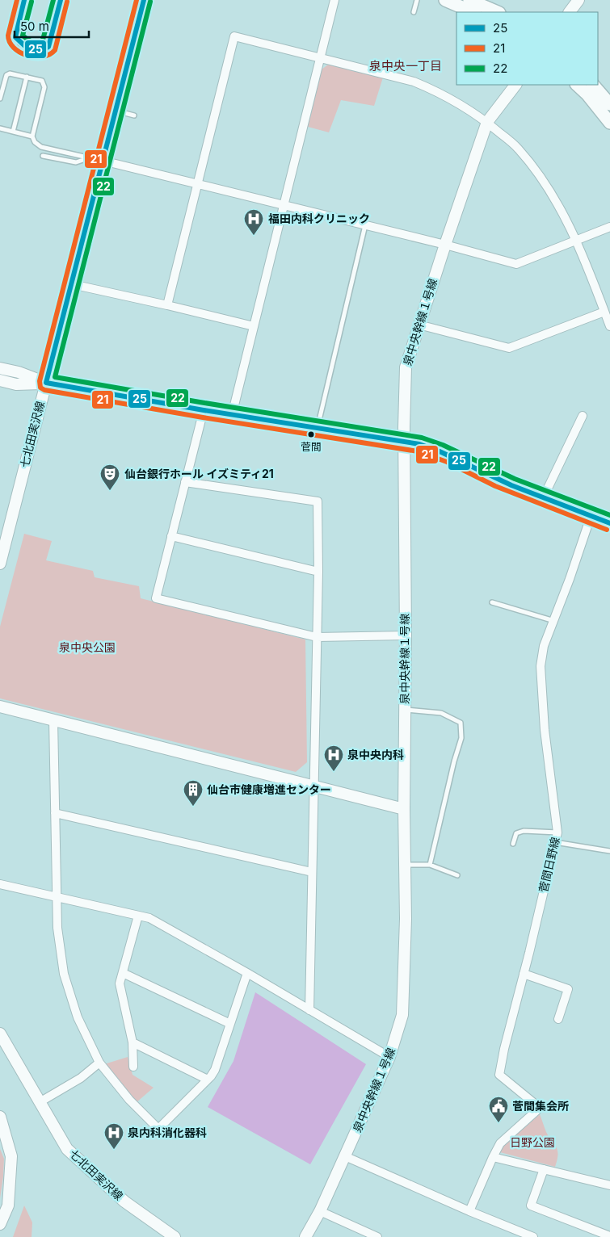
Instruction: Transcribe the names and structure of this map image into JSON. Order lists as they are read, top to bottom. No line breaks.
{"streets":{"street":["泉中央幹線１号線","七北田実沢線","菅間日野線"]},"districts":["泉中央一丁目"],"parks":["泉中央公園","日野公園"],"places":{"hospital":["福田内科クリニック","泉中央内科","泉内科消化器科"],"other":["菅間"],"theatre":["仙台銀行ホール イズミティ21"],"building":["仙台市健康増進センター"],"public building":["菅間集会所"]},"lines":["transit line 25","transit line 21","transit line 22"],"legend":["25","21","22"],"scale_bar":"50 m"}
